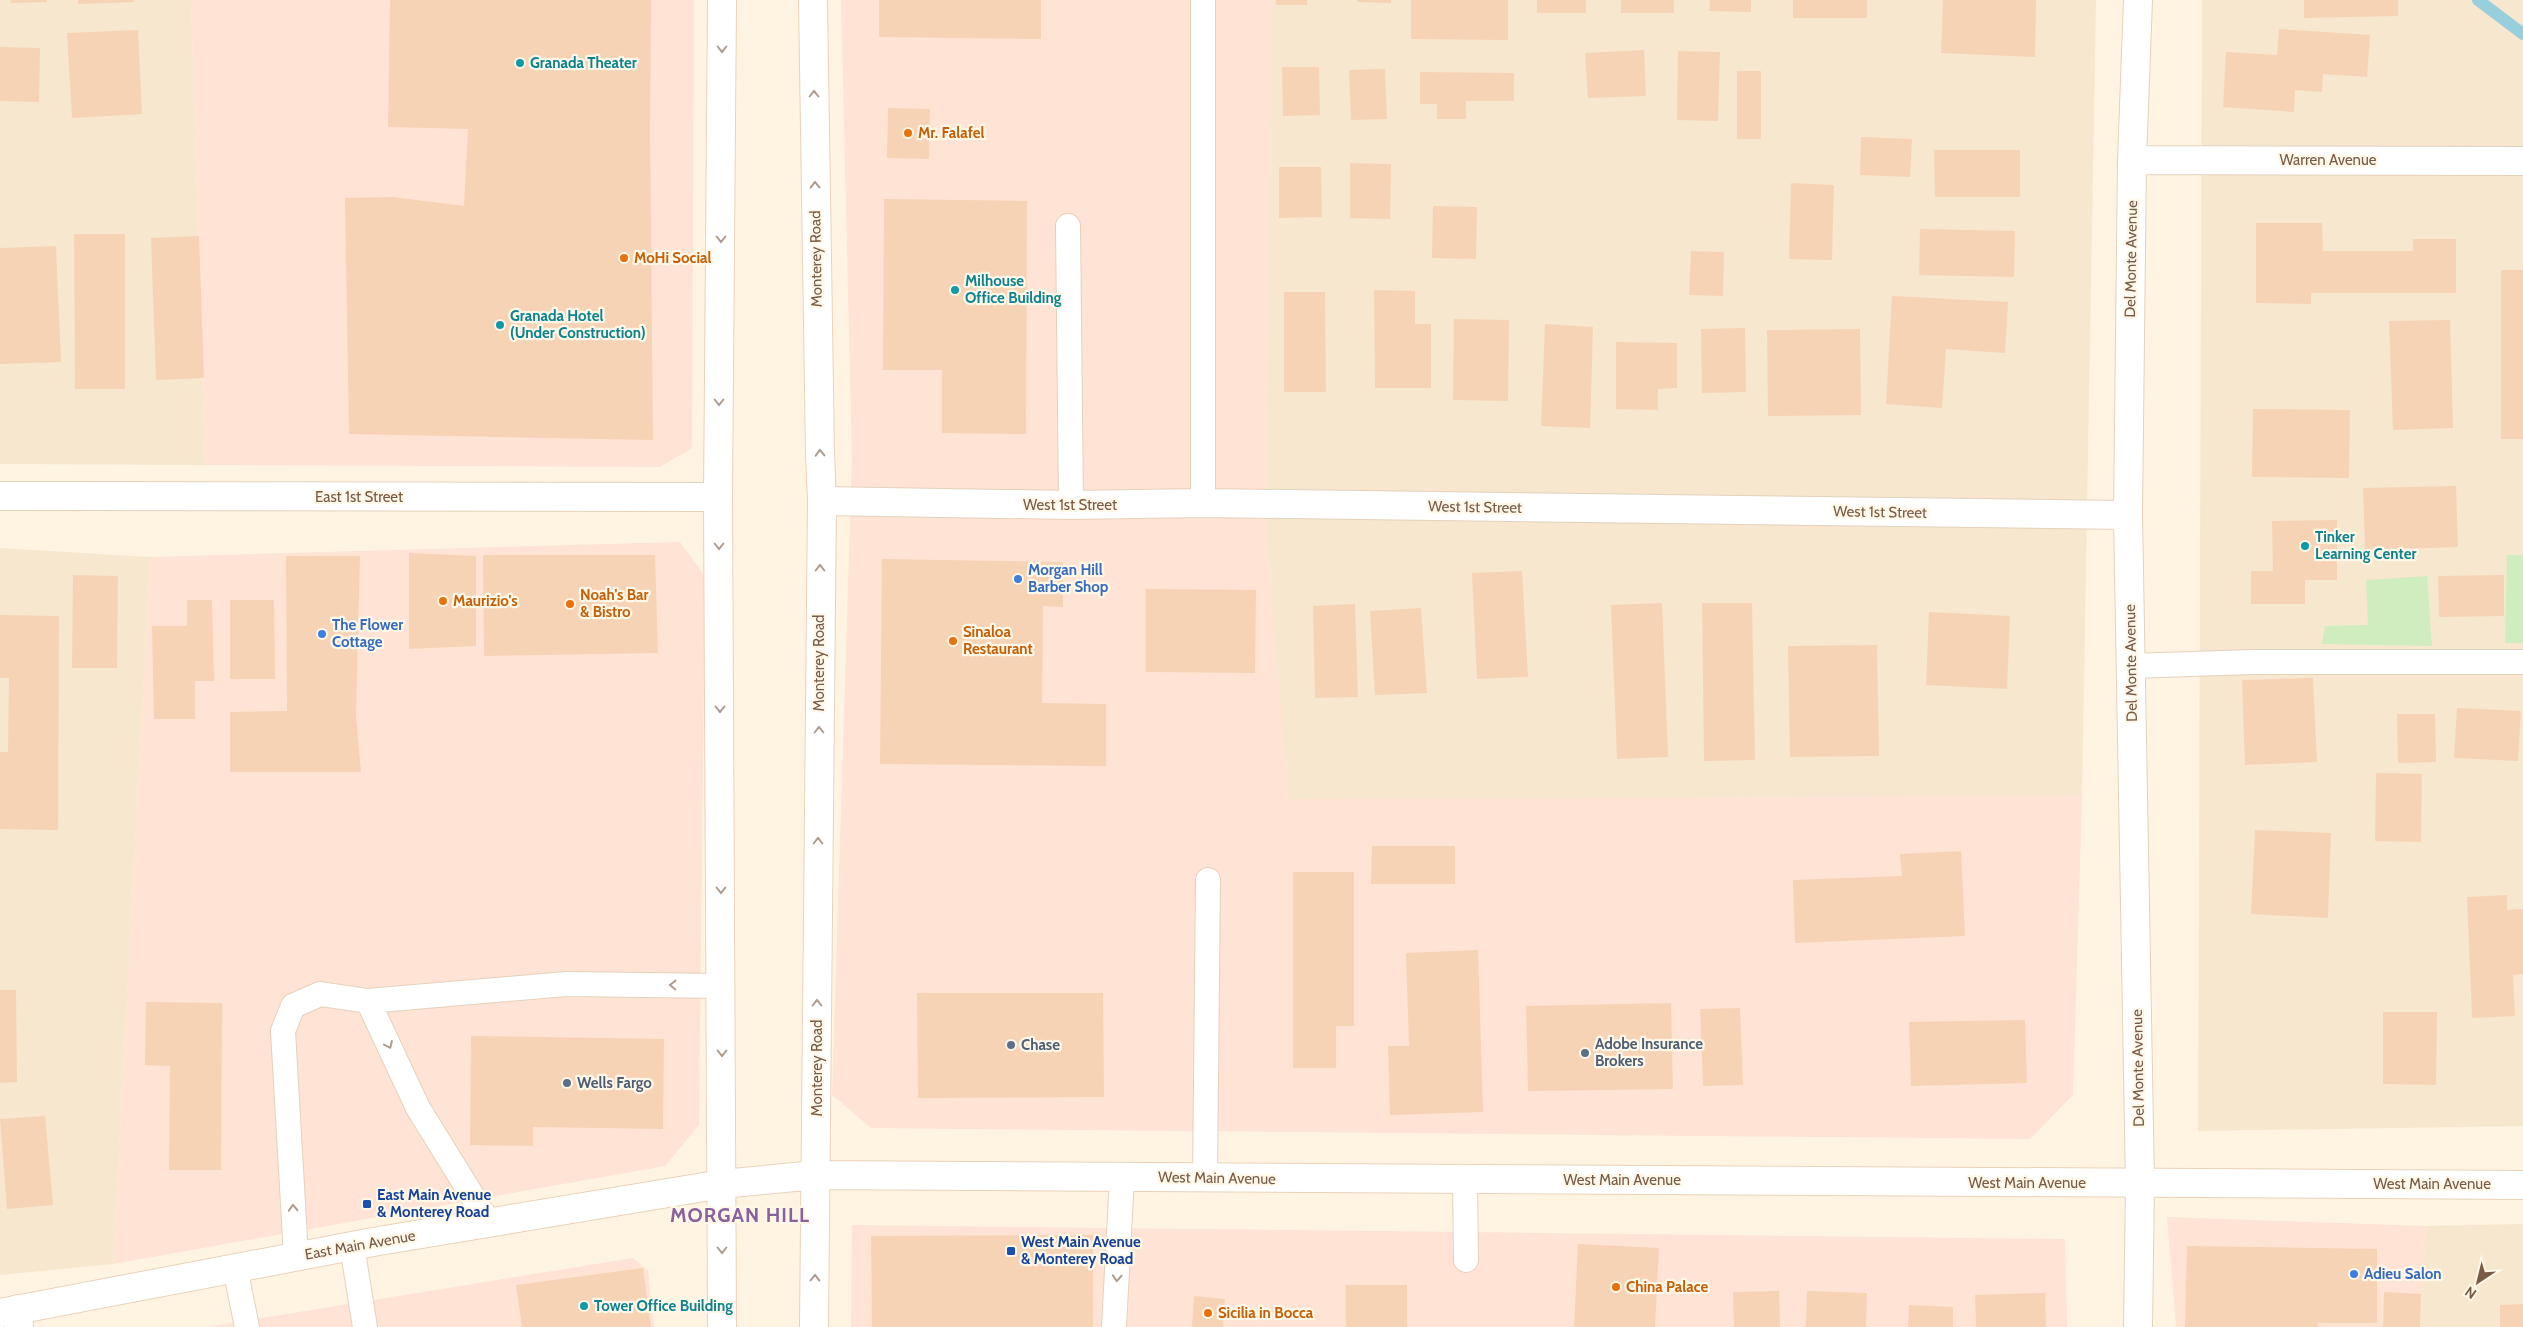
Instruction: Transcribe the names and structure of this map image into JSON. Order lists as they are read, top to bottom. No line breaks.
{"streets":{"main road":["Warren Avenue","Monterey Road","Del Monte Avenue","East 1st Street","West 1st Street","West Main Avenue","East Main Avenue"]},"crossings":[["Warren Avenue","Del Monte Avenue"],["Monterey Road","West 1st Street"],["Monterey Road","West Main Avenue"],["Del Monte Avenue","West 1st Street"],["Del Monte Avenue","West Main Avenue"],["West Main Avenue","East Main Avenue"]],"districts":["MORGAN HILL"],"places":{"other":["Granada Theater","Mr. Falafel","MoHi Social","Milhouse Office Building","Granada Hotel (Under Construction)","Tinker Learning Center","Morgan Hill Barber Shop","Maurizio's","Noah's Bar & Bistro","The Flower Cottage","Sinaloa Restaurant","Chase","Adobe Insurance Brokers","Wells Fargo","Adieu Salon","China Palace","Tower Office Building","Sicilia in Bocca"],"transit":["East Main Avenue & Monterey Road","West Main Avenue & Monterey Road"]},"north":"bottom left"}
